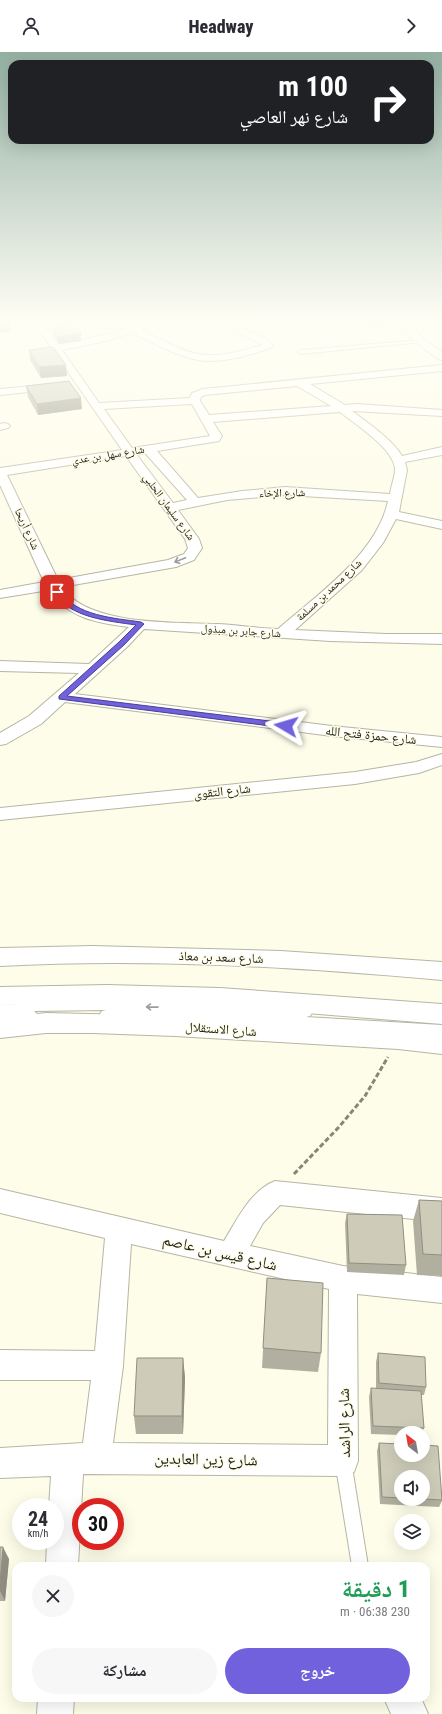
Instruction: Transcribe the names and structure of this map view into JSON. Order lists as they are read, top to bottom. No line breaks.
{"streets":{"main road":["شارع سعد بن معاذ","شارع الاستقلال"],"street":["شارع سهل بن عدي","شارع الإخاء","شارع سليمان الحلبي","شارع أريحا","شارع محمد بن مسلمة","شارع جابر بن مبذول","شارع حمزة فتح الله","شارع التقوى","شارع قيس بن عاصم","شارع الراشد","شارع زين العابدين"]},"crossings":[["شارع سهل بن عدي","شارع سليمان الحلبي"],["شارع سهل بن عدي","شارع أريحا"],["شارع الإخاء","شارع سليمان الحلبي"],["شارع الإخاء","شارع محمد بن مسلمة"],["شارع سليمان الحلبي","شارع أريحا"],["شارع سليمان الحلبي","شارع جابر بن مبذول"],["شارع أريحا","شارع جابر بن مبذول"],["شارع محمد بن مسلمة","شارع جابر بن مبذول"],["شارع قيس بن عاصم","شارع الراشد"],["شارع الراشد","شارع زين العابدين"]],"north":"top left","page":{"header":"Headway","turn":["100 m","شارع نهر العاصي"],"speed":"24 km/h","limit":"30","heading":["1 دقيقة","230 m · 06:38"],"buttons":["خروج","مشاركة"]}}
